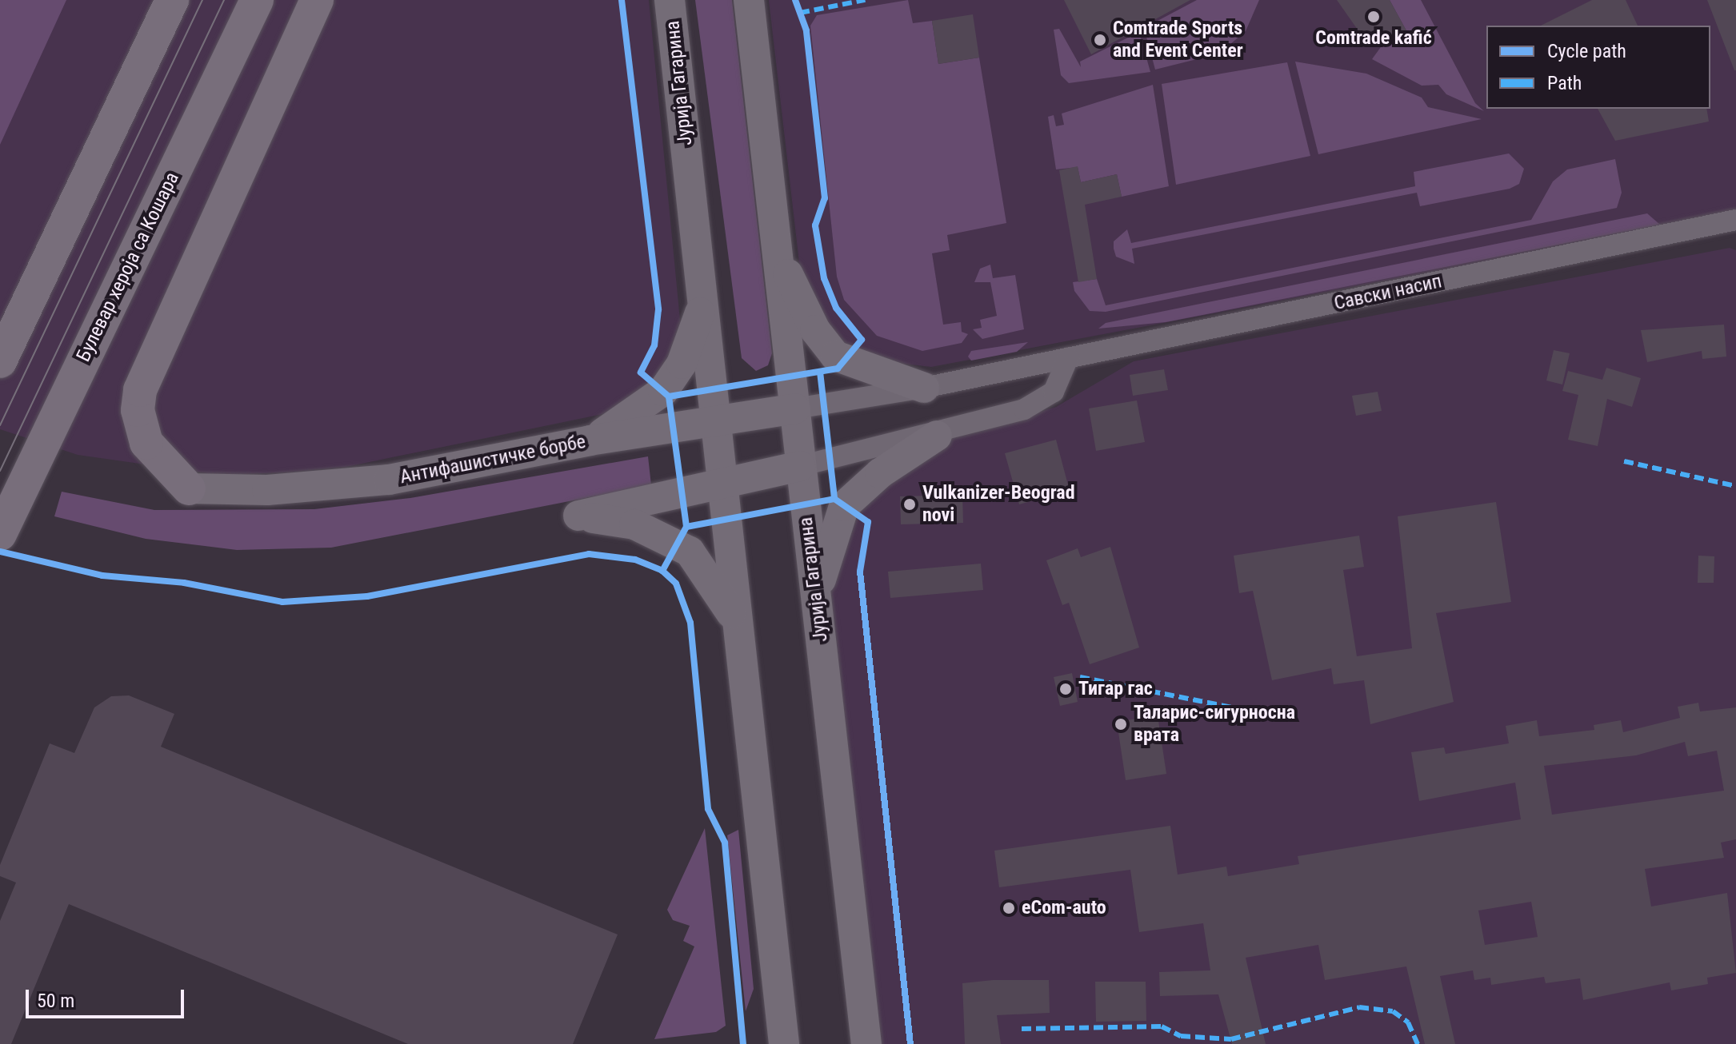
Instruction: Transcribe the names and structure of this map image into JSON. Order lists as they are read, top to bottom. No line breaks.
{"streets":{"main road":["Јурија Гагарина","Булевар хероја са Кошара","Антифашистичке борбе"],"street":["Савски насип"]},"crossings":[["Јурија Гагарина","Савски насип"],["Јурија Гагарина","Антифашистичке борбе"],["Савски насип","Антифашистичке борбе"]],"places":["Comtrade kafić","Comtrade Sports and Event Center","Vulkanizer-Beograd novi","Тигар гас","Таларис-сигурносна врата","eCom-auto"],"legend":["Cycle path","Path"],"scale_bar":"50 m"}
